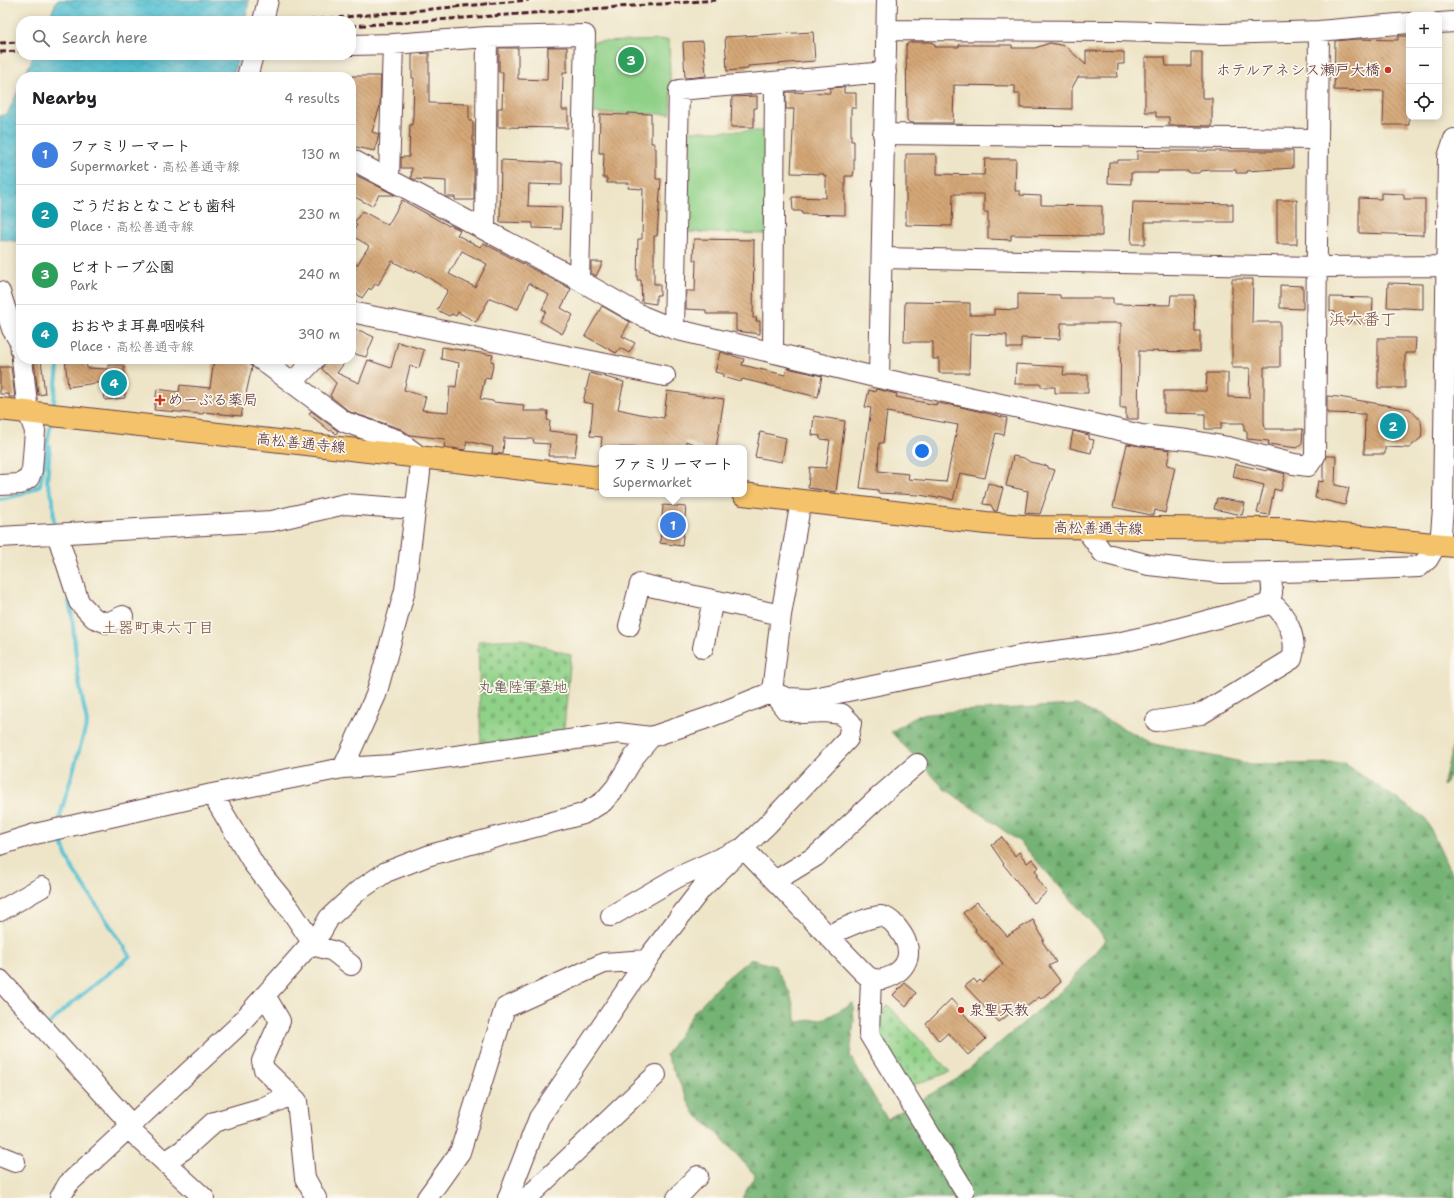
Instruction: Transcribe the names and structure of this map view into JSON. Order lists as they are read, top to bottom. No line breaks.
{"streets":{"main road":["高松善通寺線"]},"districts":["浜六番丁","土器町東六丁目"],"parks":["丸亀陸軍墓地"],"places":{"other":["ホテルアネシス瀬戸大橋","泉聖天教"],"health":["めーぷる薬局"]},"page":{"map_buttons":["+","−"],"search":"Search here","pins":["3","4","2","1"],"heading":["Nearby","4 results"],"list":[{"mark":"1","name":"ファミリーマート","note":"Supermarket · 高松善通寺線","value":"130 m"},{"mark":"2","name":"ごうだおとなこども歯科","note":"Place · 高松善通寺線","value":"230 m"},{"mark":"3","name":"ビオトープ公園","note":"Park","value":"240 m"},{"mark":"4","name":"おおやま耳鼻咽喉科","note":"Place · 高松善通寺線","value":"390 m"}],"popup":["ファミリーマート","Supermarket"]}}
